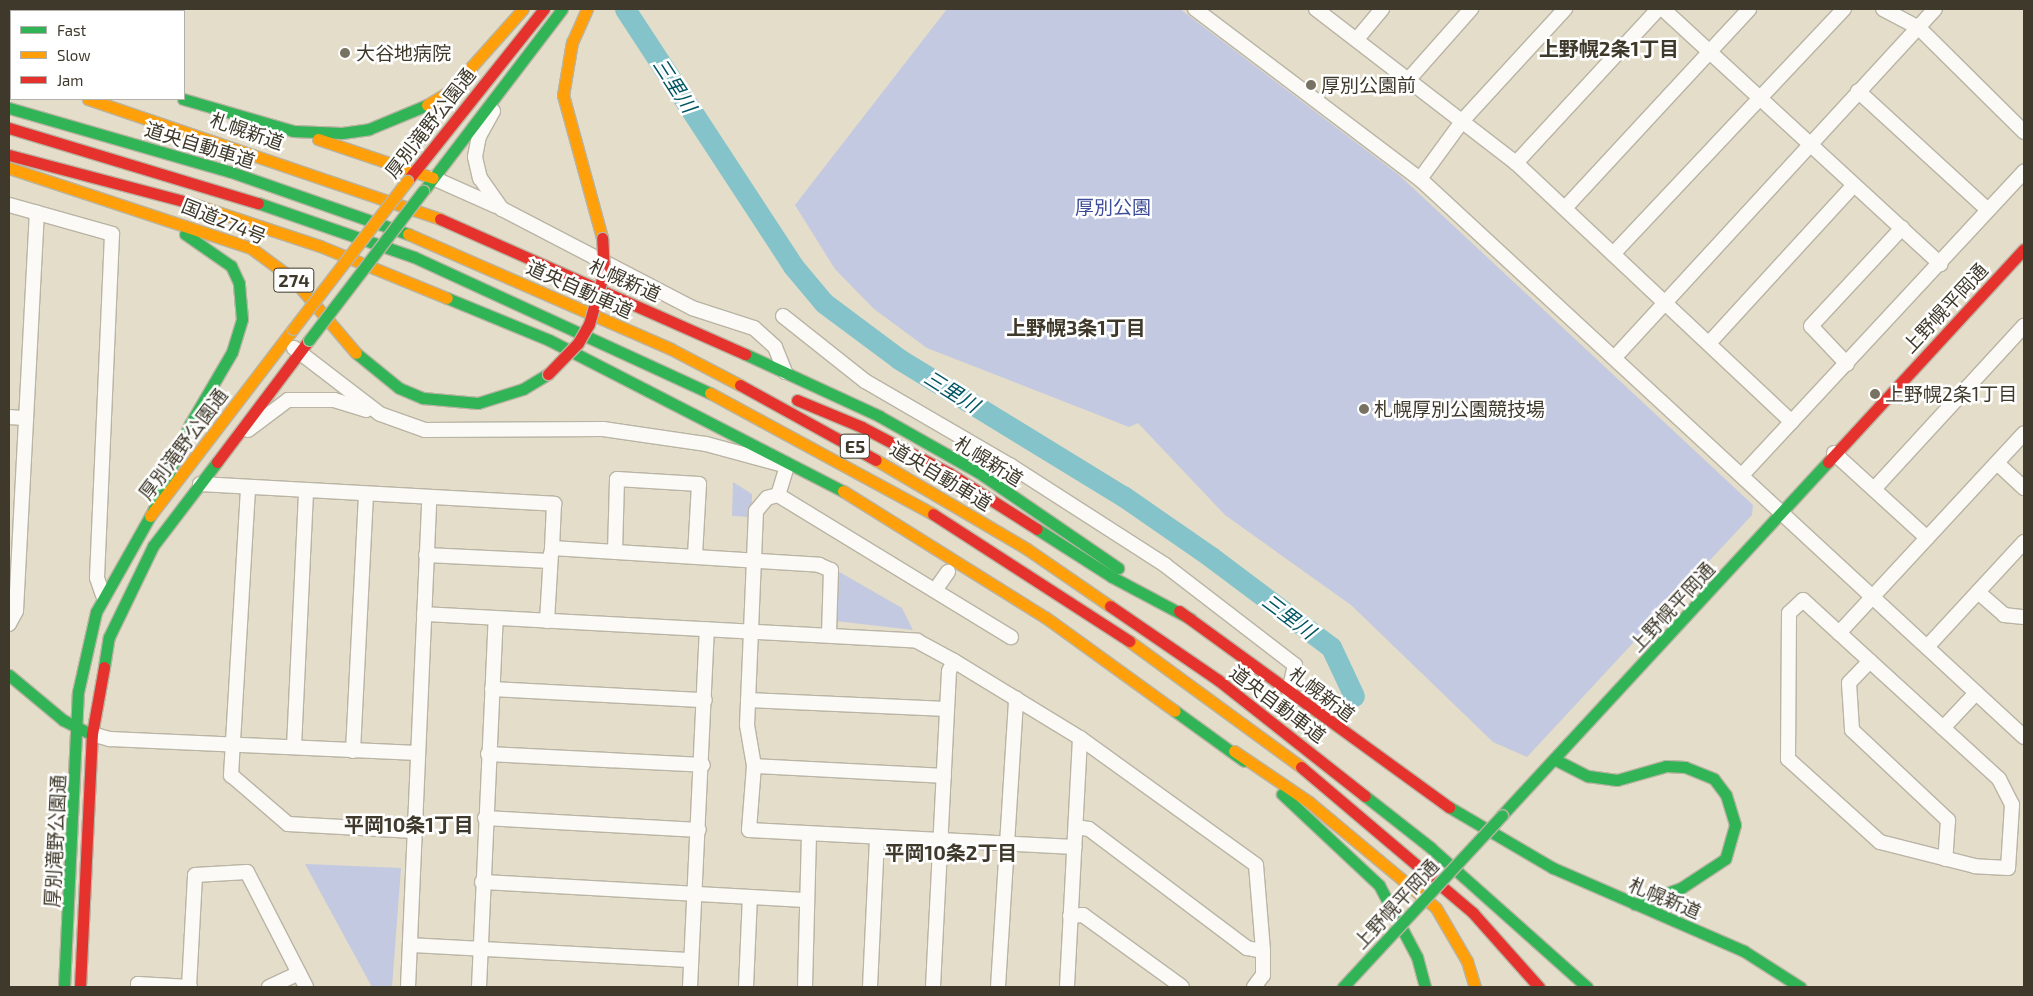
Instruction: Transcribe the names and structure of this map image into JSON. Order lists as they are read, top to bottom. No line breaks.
{"streets":{"main road":["厚別滝野公園通","札幌新道","道央自動車道","国道274号","274","上野幌平岡通","E5"]},"districts":["上野幌2条1丁目","上野幌3条1丁目","平岡10条1丁目","平岡10条2丁目"],"water":["三里川"],"parks":["厚別公園"],"places":["大谷地病院","厚別公園前","上野幌2条1丁目","札幌厚別公園競技場"],"legend":["Fast","Slow","Jam"]}
